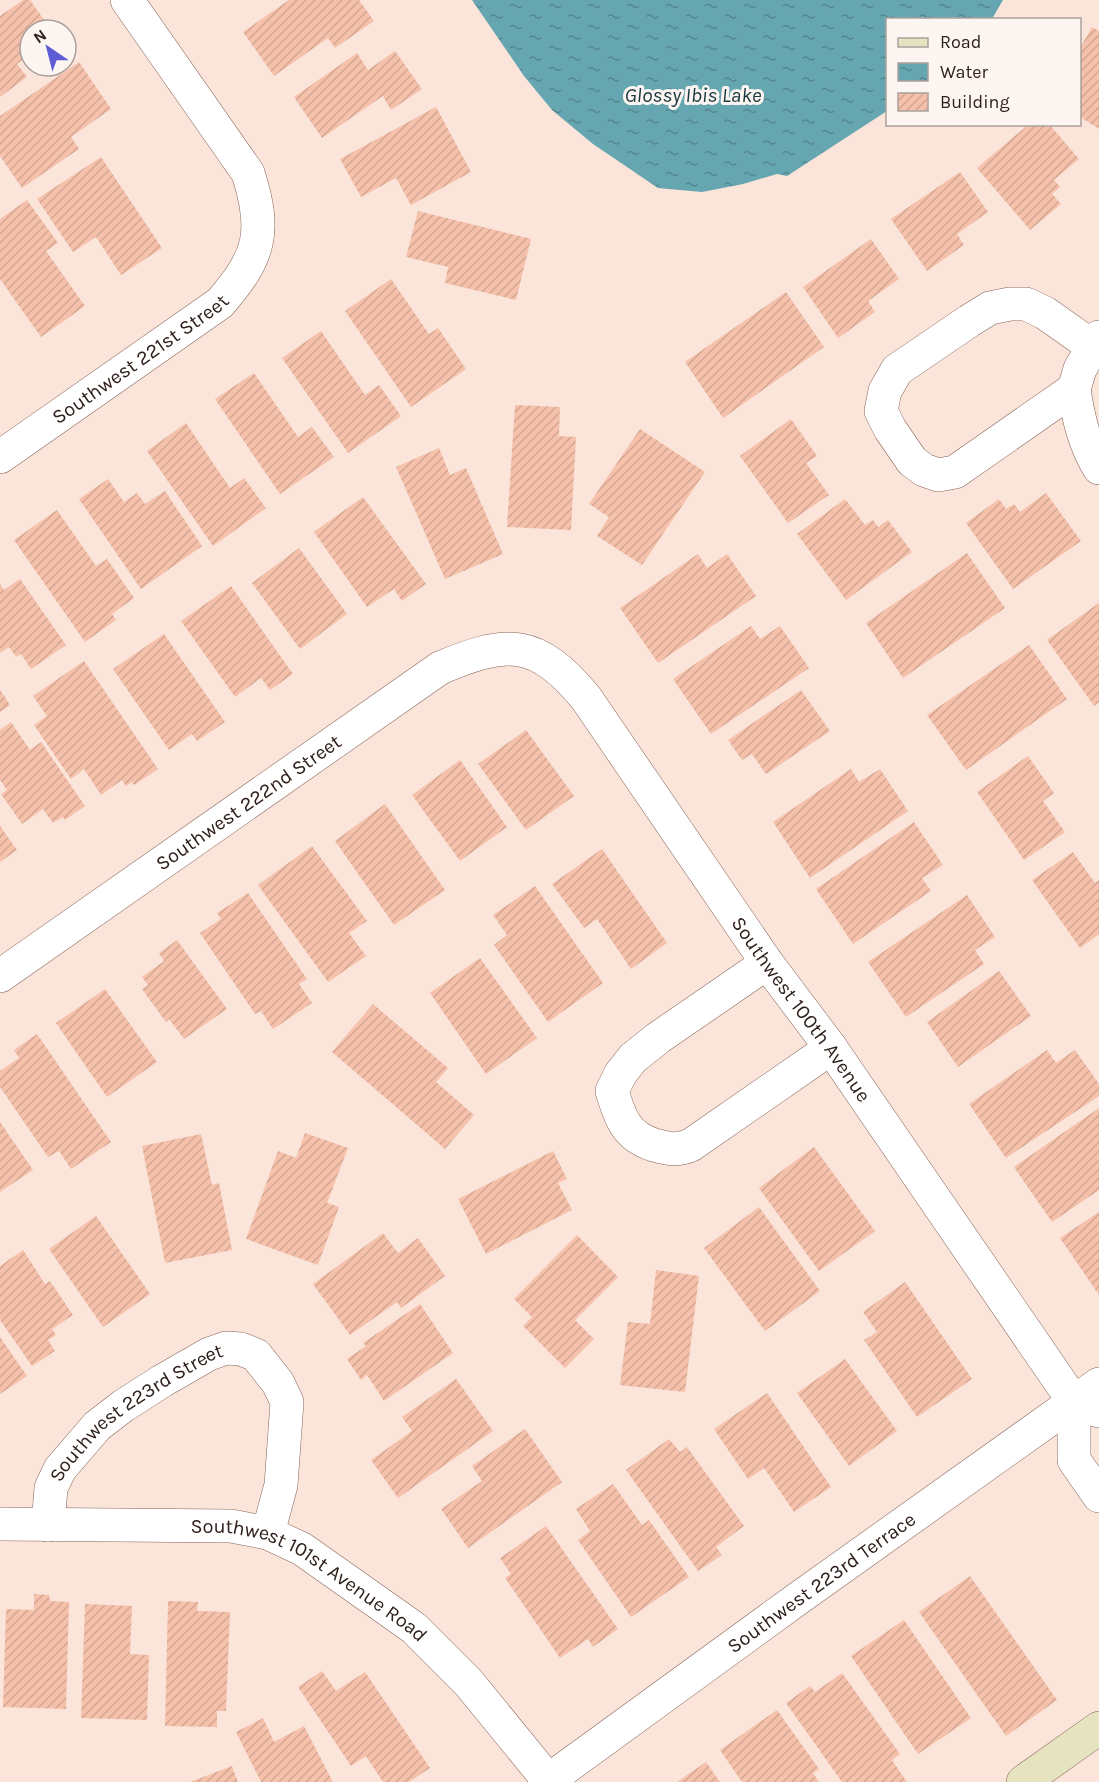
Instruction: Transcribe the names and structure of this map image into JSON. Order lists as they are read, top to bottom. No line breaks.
{"streets":{"street":["Southwest 221st Street","Southwest 222nd Street","Southwest 100th Avenue","Southwest 223rd Street","Southwest 223rd Terrace","Southwest 101st Avenue Road"]},"crossings":[["Southwest 222nd Street","Southwest 100th Avenue"],["Southwest 100th Avenue","Southwest 223rd Terrace"],["Southwest 223rd Street","Southwest 101st Avenue Road"],["Southwest 223rd Terrace","Southwest 101st Avenue Road"]],"water":["Glossy Ibis Lake"],"legend":["Road","Water","Building"],"north":"top left"}
